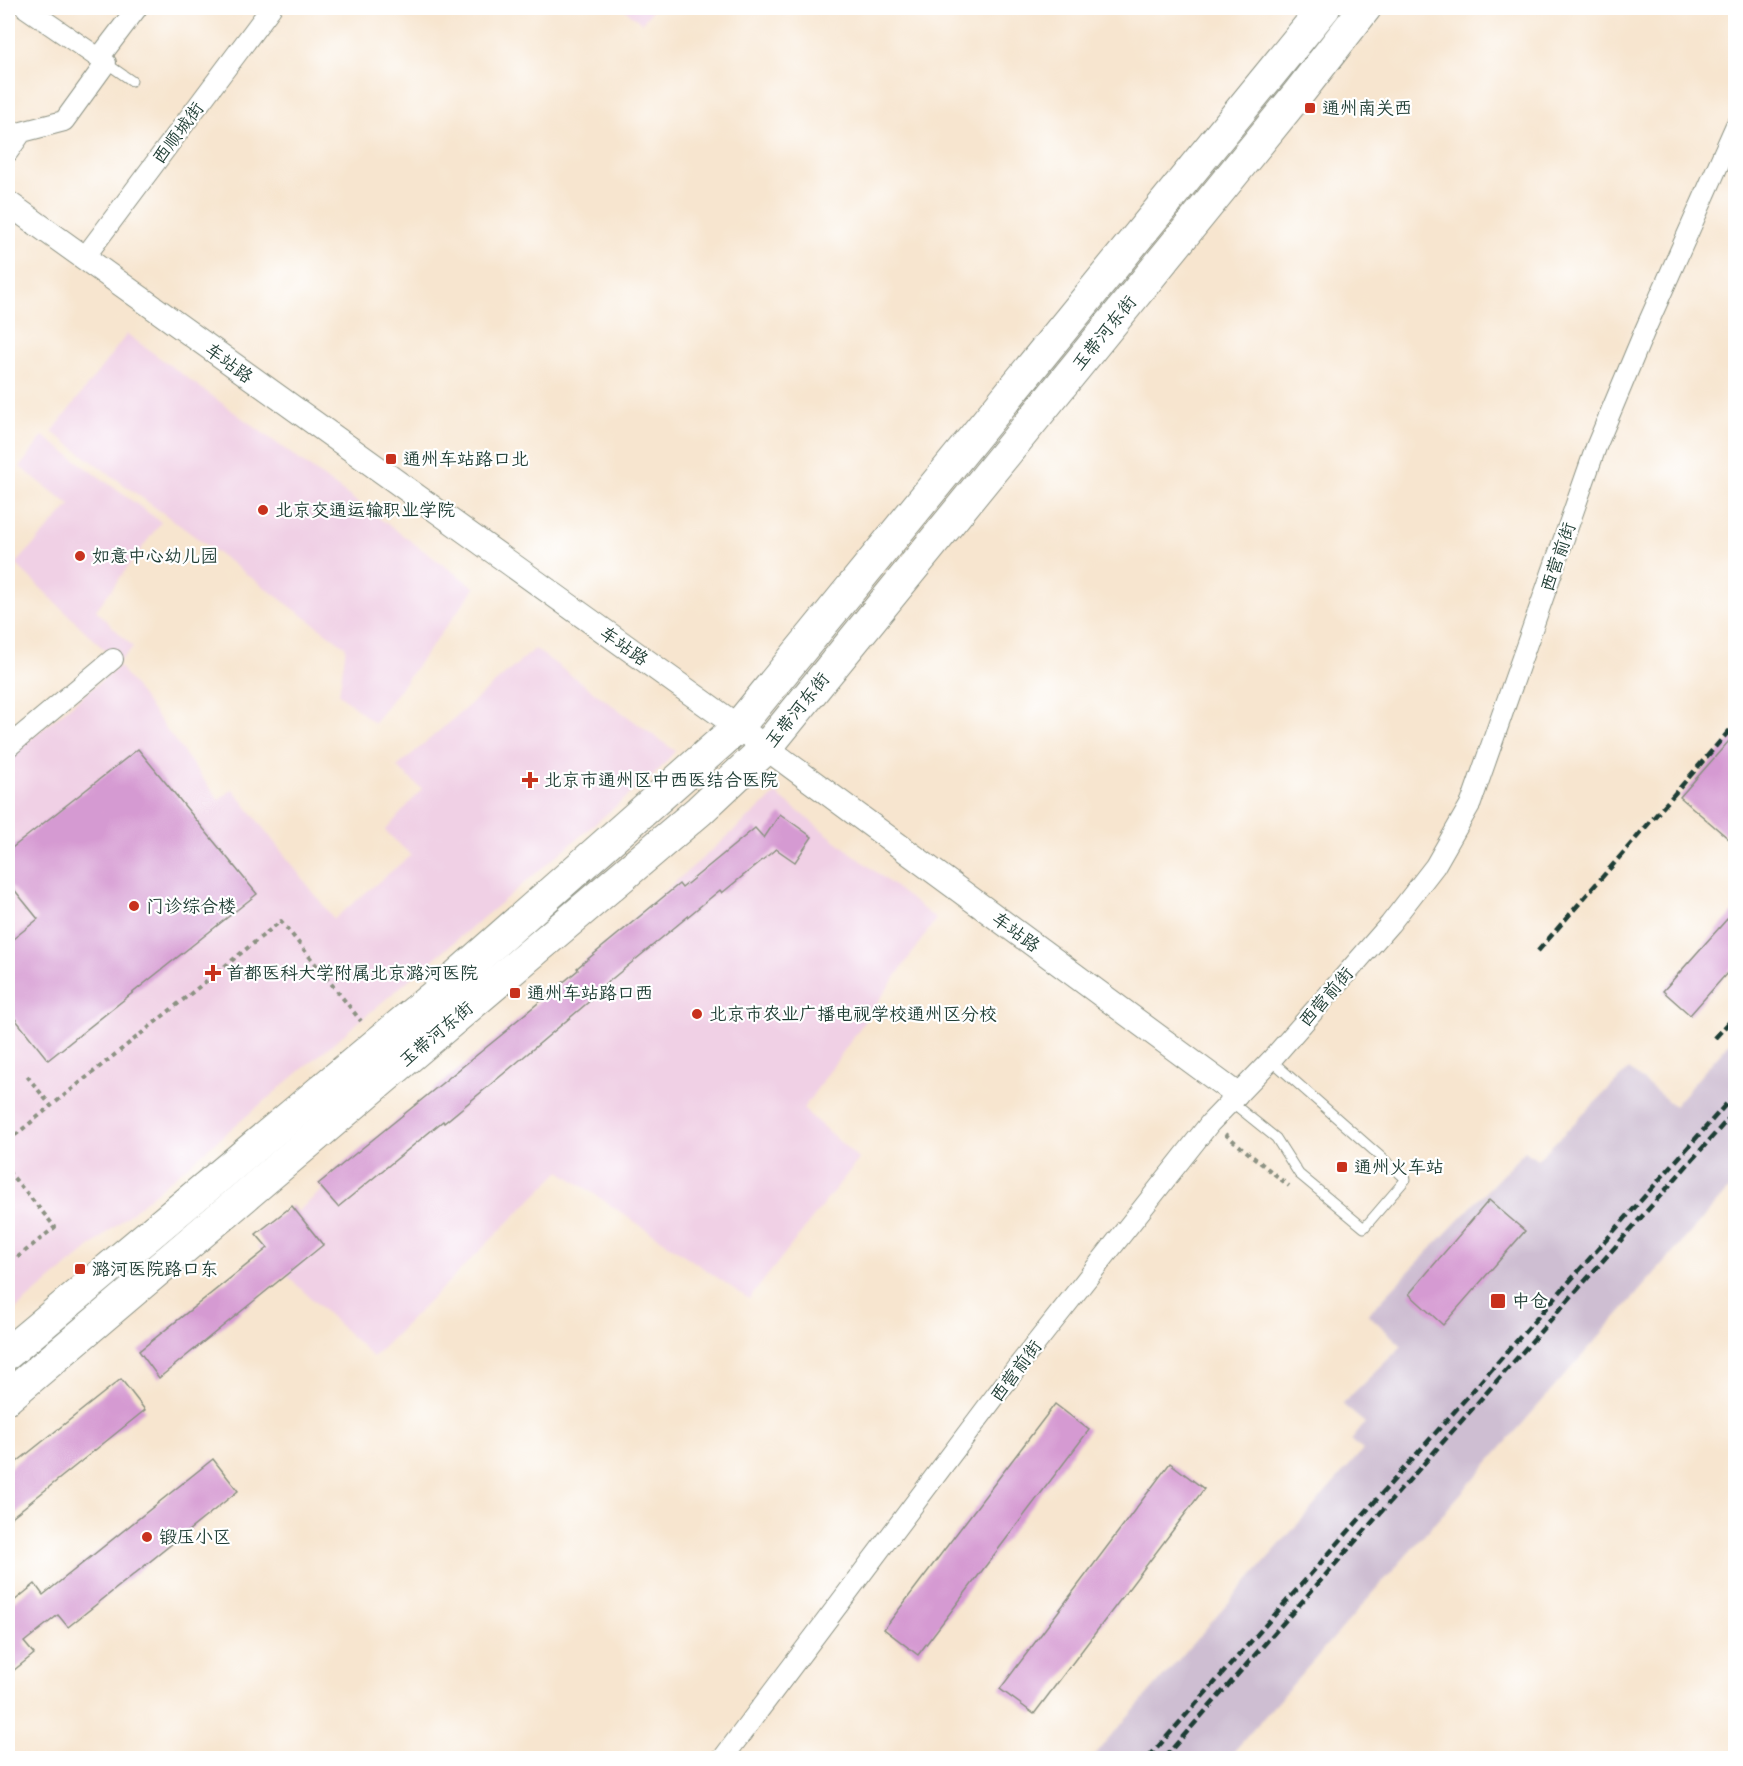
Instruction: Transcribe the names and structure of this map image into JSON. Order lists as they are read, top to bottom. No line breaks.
{"streets":{"main road":["玉带河东街"],"street":["西顺城街","车站路","西营前街"]},"crossings":[["西顺城街","车站路"],["玉带河东街","车站路"],["车站路","西营前街"]],"places":{"transit":["通州南关西","通州车站路口北","通州车站路口西","通州火车站","潞河医院路口东","中仓"],"other":["北京交通运输职业学院","如意中心幼儿园","门诊综合楼","北京市农业广播电视学校通州区分校","锻压小区"],"health":["北京市通州区中西医结合医院","首都医科大学附属北京潞河医院"]}}
